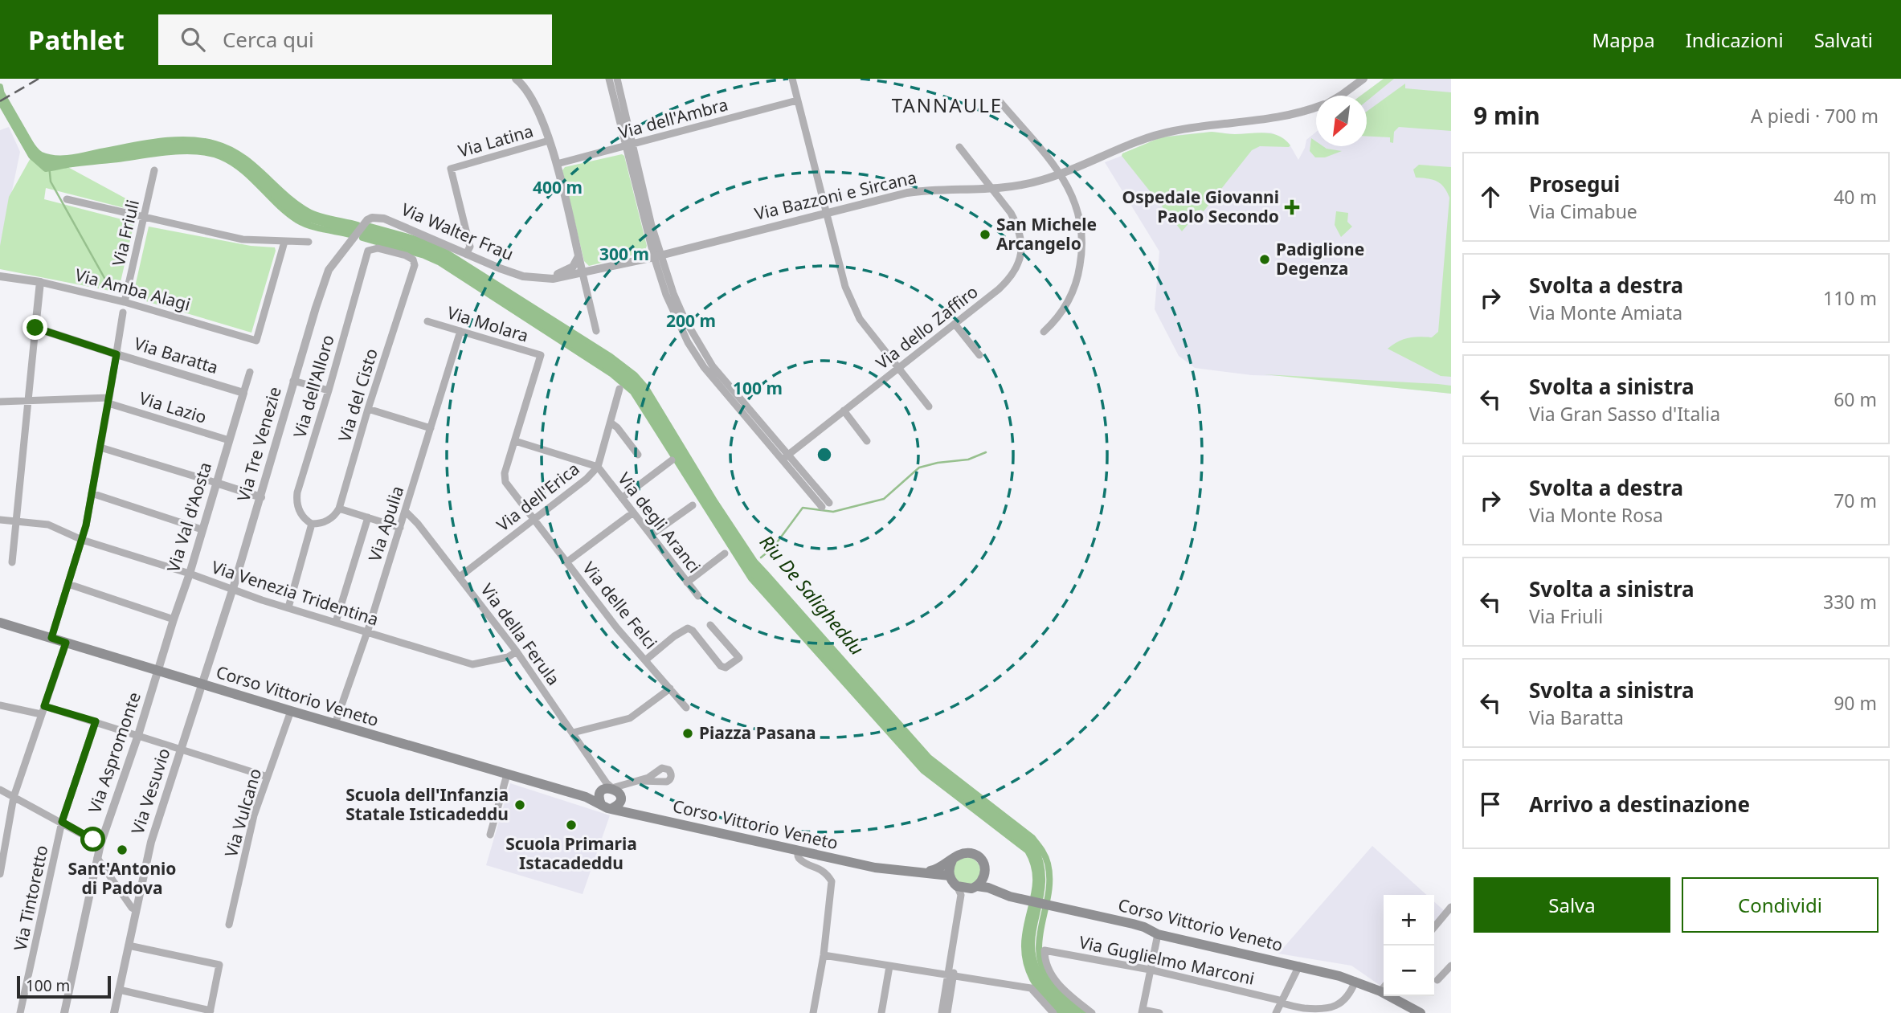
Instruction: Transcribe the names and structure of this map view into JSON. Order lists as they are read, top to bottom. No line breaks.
{"streets":{"main road":["Corso Vittorio Veneto"],"street":["Via dell'Ambra","Via Latina","Via Bazzoni e Sircana","Via Walter Frau","Via Friuli","Via Amba Alagi","Via Molara","Via dello Zaffiro","Via Baratta","Via dell'Alloro","Via del Cisto","Via Lazio","Via Tre Venezie","Via dell'Erica","Via Val d'Aosta","Via degli Aranci","Via Apulia","Via Venezia Tridentina","Via delle Felci","Via della Ferula","Via Aspromonte","Via Vesuvio","Via Vulcano","Via Tintoretto","Via Guglielmo Marconi"]},"crossings":[["Via Latina","Via Walter Frau"],["Via Bazzoni e Sircana","Via Walter Frau"],["Via Bazzoni e Sircana","Via dello Zaffiro"],["Via Walter Frau","Via Tre Venezie"],["Via Friuli","Via Amba Alagi"],["Via Molara","Via Apulia"],["Via Molara","Via delle Felci"],["Via Baratta","Via Val d'Aosta"],["Via dell'Alloro","Via del Cisto"],["Via Lazio","Via Val d'Aosta"],["Via Tre Venezie","Via Venezia Tridentina"],["Via Tre Venezie","Corso Vittorio Veneto"],["Via Tre Venezie","Via Vesuvio"],["Via dell'Erica","Via degli Aranci"],["Via dell'Erica","Via delle Felci"],["Via dell'Erica","Via della Ferula"],["Via Val d'Aosta","Via Venezia Tridentina"],["Via Val d'Aosta","Corso Vittorio Veneto"],["Via Val d'Aosta","Via Aspromonte"],["Via Apulia","Via Venezia Tridentina"],["Via Apulia","Via della Ferula"],["Via Apulia","Corso Vittorio Veneto"],["Via Venezia Tridentina","Via della Ferula"],["Via della Ferula","Corso Vittorio Veneto"],["Corso Vittorio Veneto","Via Aspromonte"],["Corso Vittorio Veneto","Via Vesuvio"],["Corso Vittorio Veneto","Via Vulcano"],["Corso Vittorio Veneto","Via Guglielmo Marconi"]],"districts":["TANNAULE"],"water":["Riu De Saligheddu"],"places":{"health":["Ospedale Giovanni Paolo Secondo"],"other":["San Michele Arcangelo","Padiglione Degenza","Piazza Pasana","Scuola dell'Infanzia Statale Isticadeddu","Scuola Primaria Istacadeddu","Sant'Antonio di Padova"]},"scale_bar":"100 m","north":"bottom left","page":{"header":"Pathlet","search":"Cerca qui","nav":["Mappa","Indicazioni","Salvati"],"heading":["9 min","A piedi · 700 m"],"list":[["Prosegui","Via Cimabue","40 m"],["Svolta a destra","Via Monte Amiata","110 m"],["Svolta a sinistra","Via Gran Sasso d'Italia","60 m"],["Svolta a destra","Via Monte Rosa","70 m"],["Svolta a sinistra","Via Friuli","330 m"],["Svolta a sinistra","Via Baratta","90 m"],"Arrivo a destinazione"],"buttons":["Salva","Condividi"],"map_buttons":["+","−"],"scale":"100 m"},"rings":["400 m","300 m","200 m","100 m"]}
